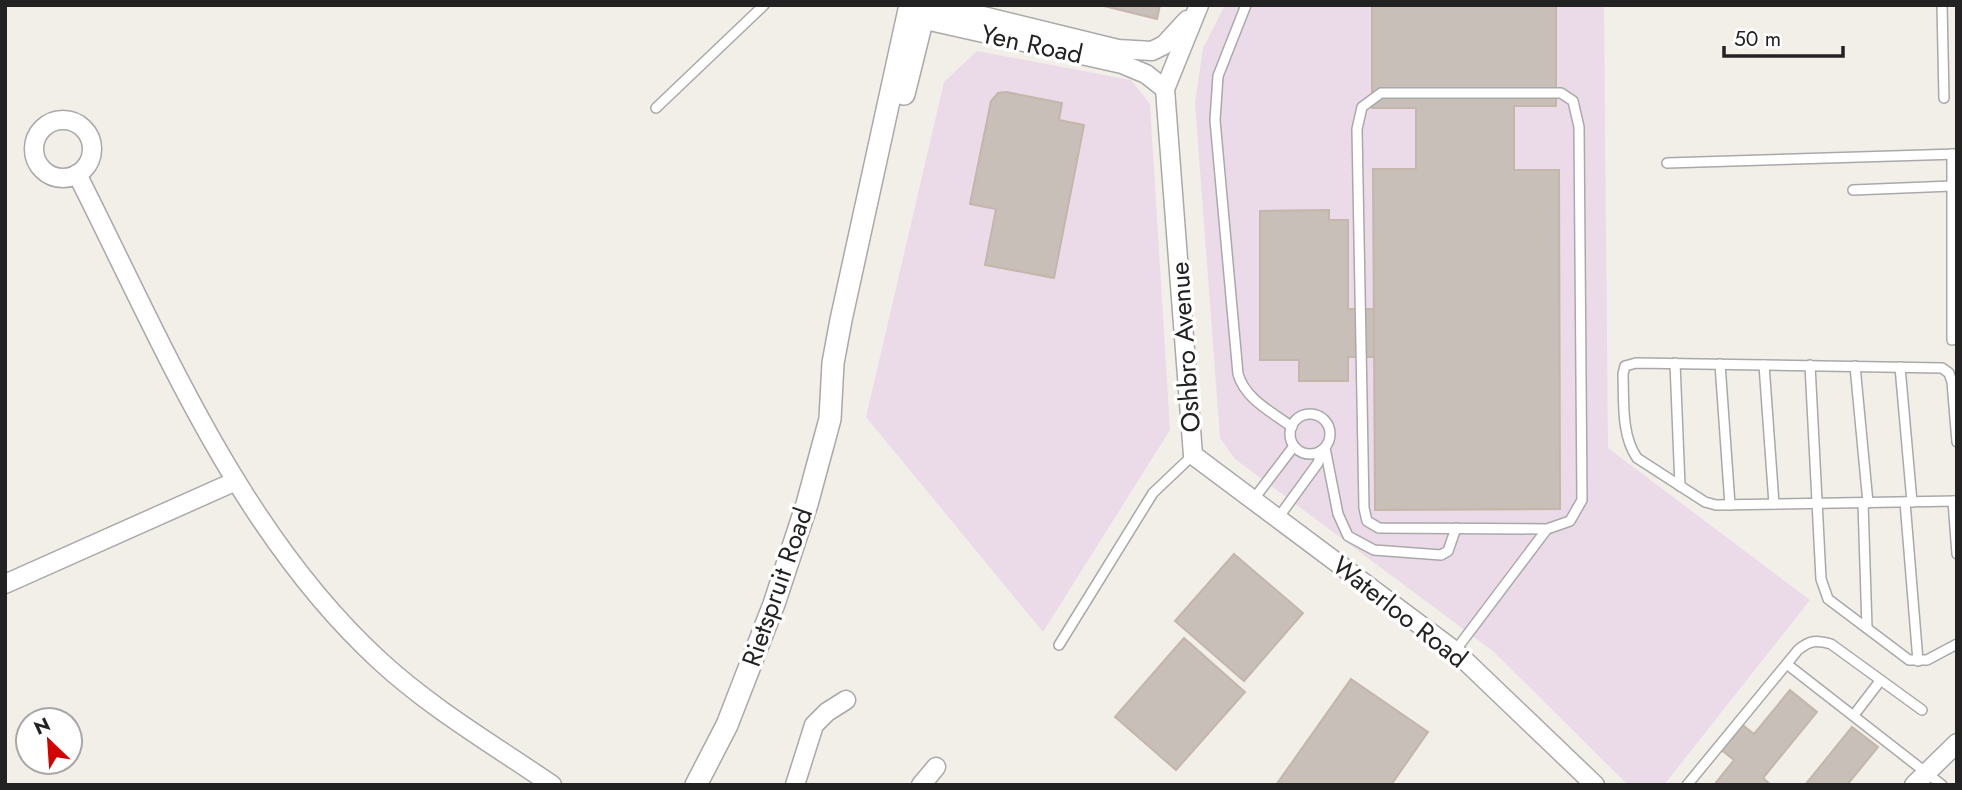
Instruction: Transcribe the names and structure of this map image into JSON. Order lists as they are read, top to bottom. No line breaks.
{"streets":{"street":["Yen Road","Oshbro Avenue","Rietspruit Road","Waterloo Road"]},"crossings":[["Yen Road","Oshbro Avenue"],["Yen Road","Rietspruit Road"],["Oshbro Avenue","Waterloo Road"]],"scale_bar":"50 m","north":"top left"}
